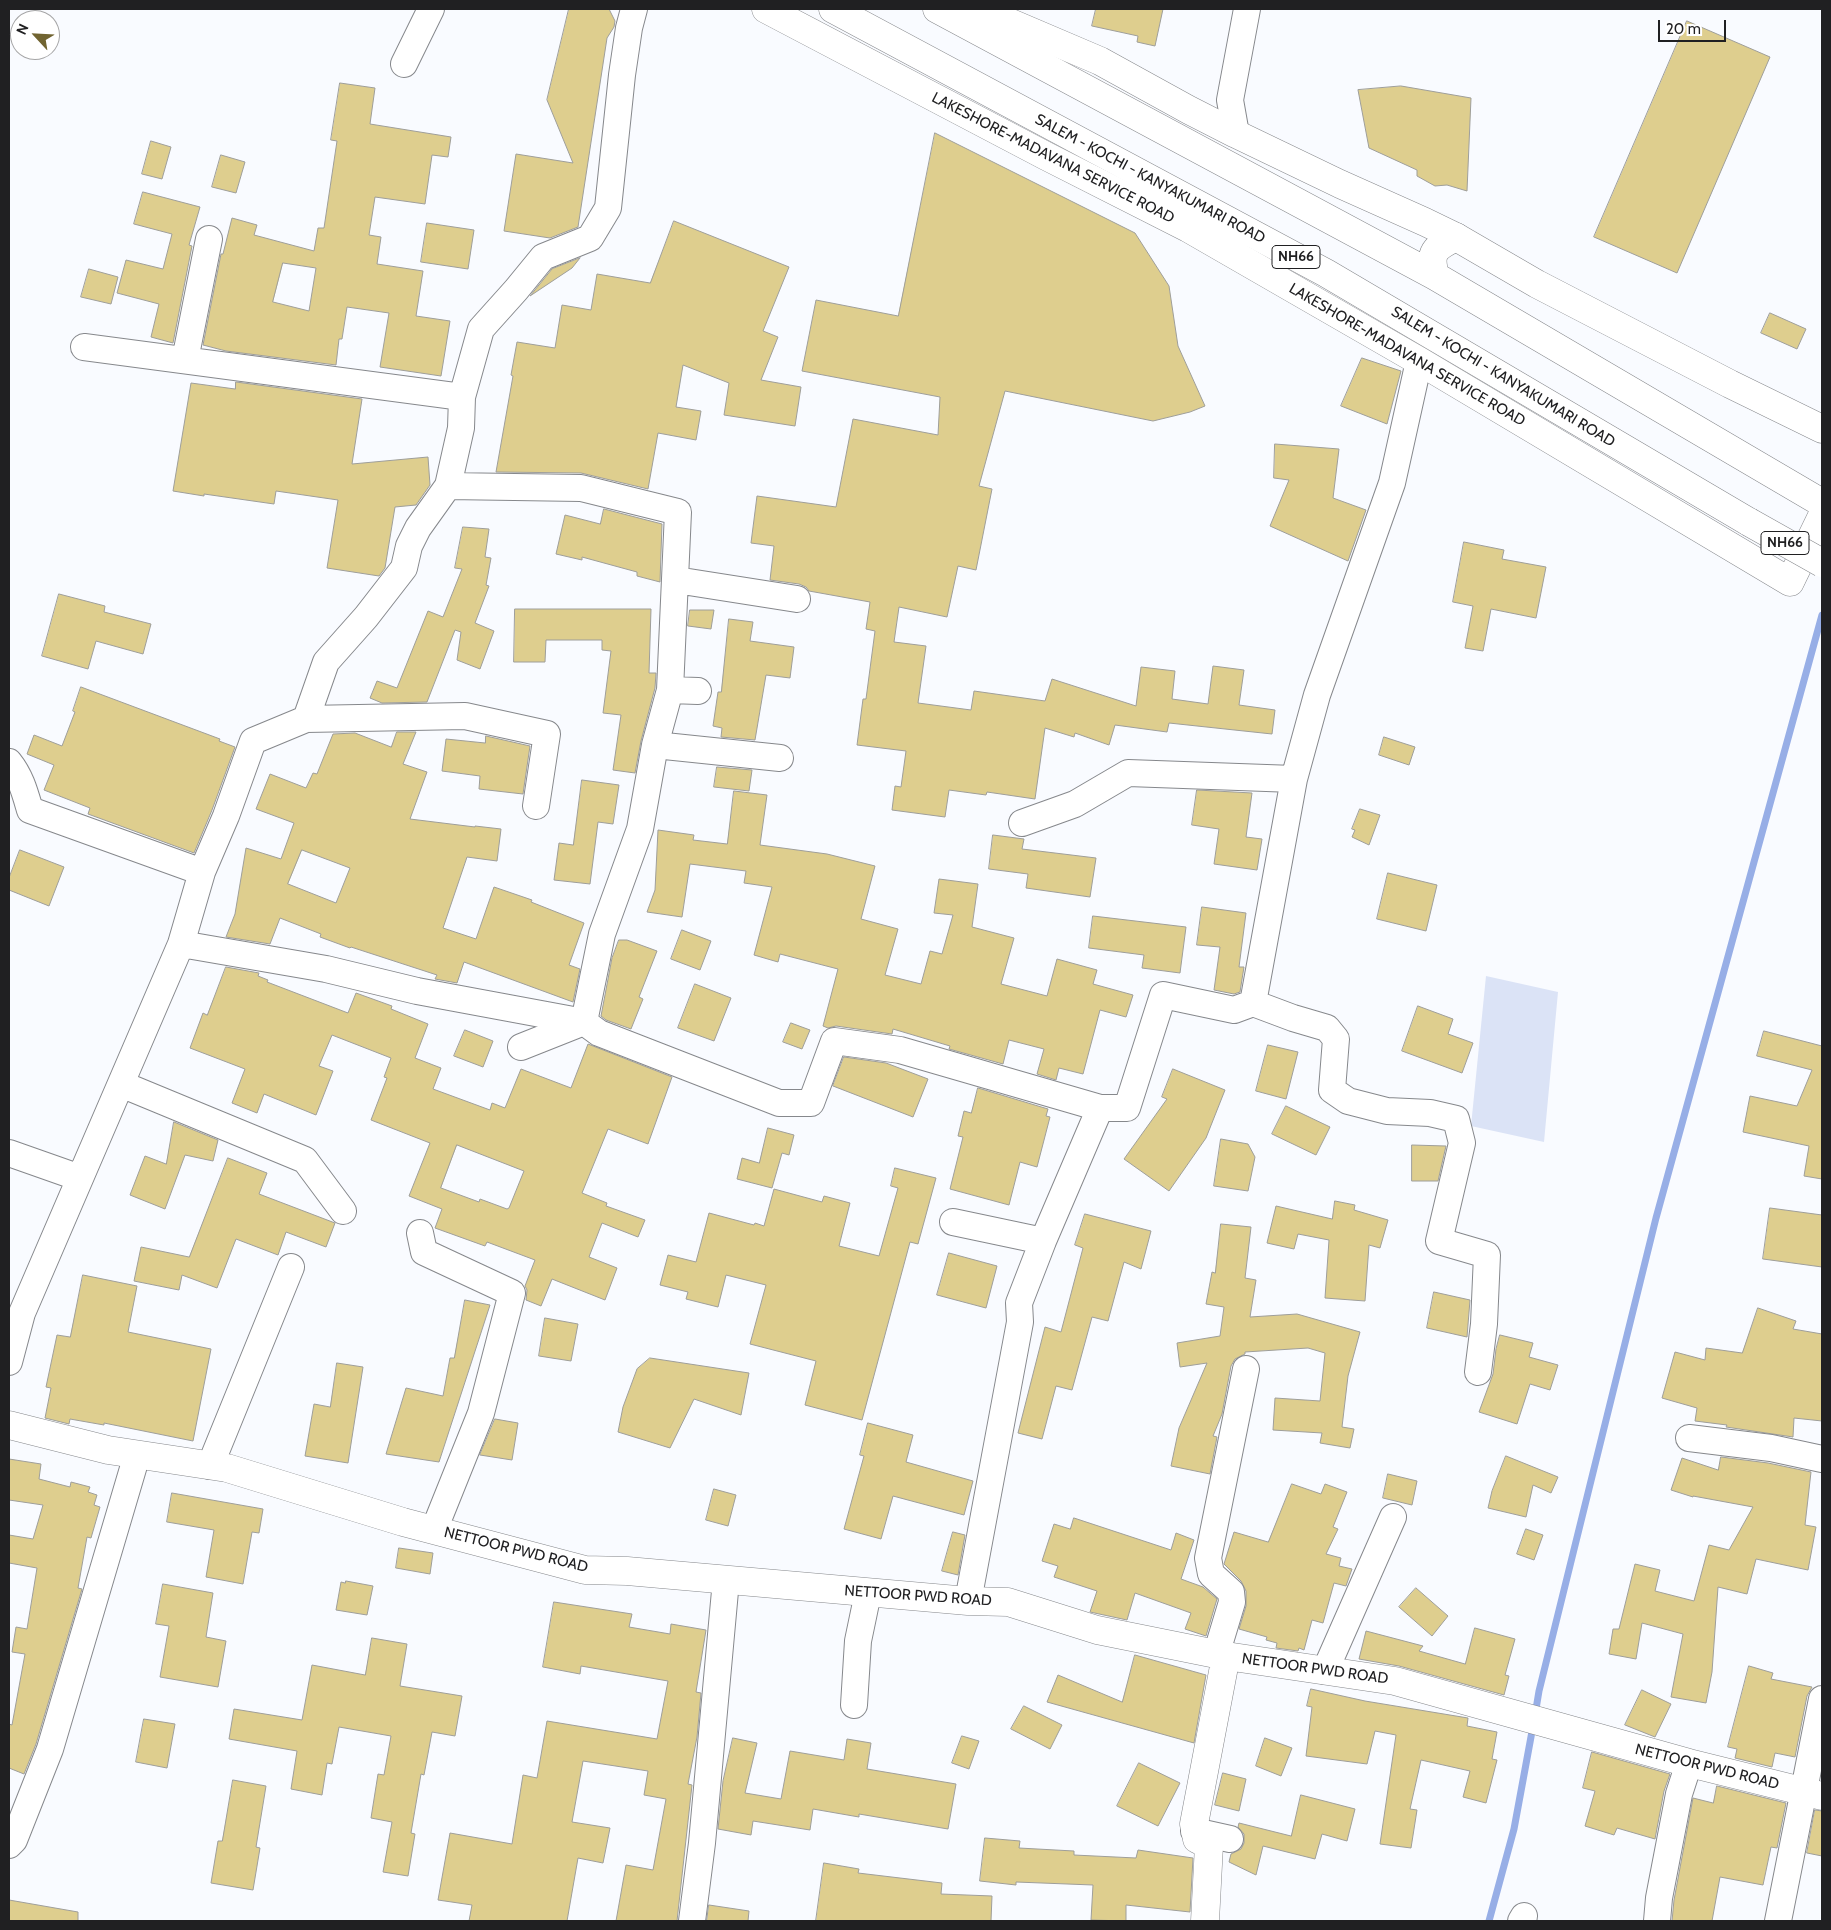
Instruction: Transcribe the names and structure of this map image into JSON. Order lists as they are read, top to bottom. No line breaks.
{"streets":{"main road":["LAKESHORE-MADAVANA SERVICE ROAD","SALEM - KOCHI - KANYAKUMARI ROAD","NH66","NETTOOR PWD ROAD"]},"scale_bar":"20 m","north":"top left"}
